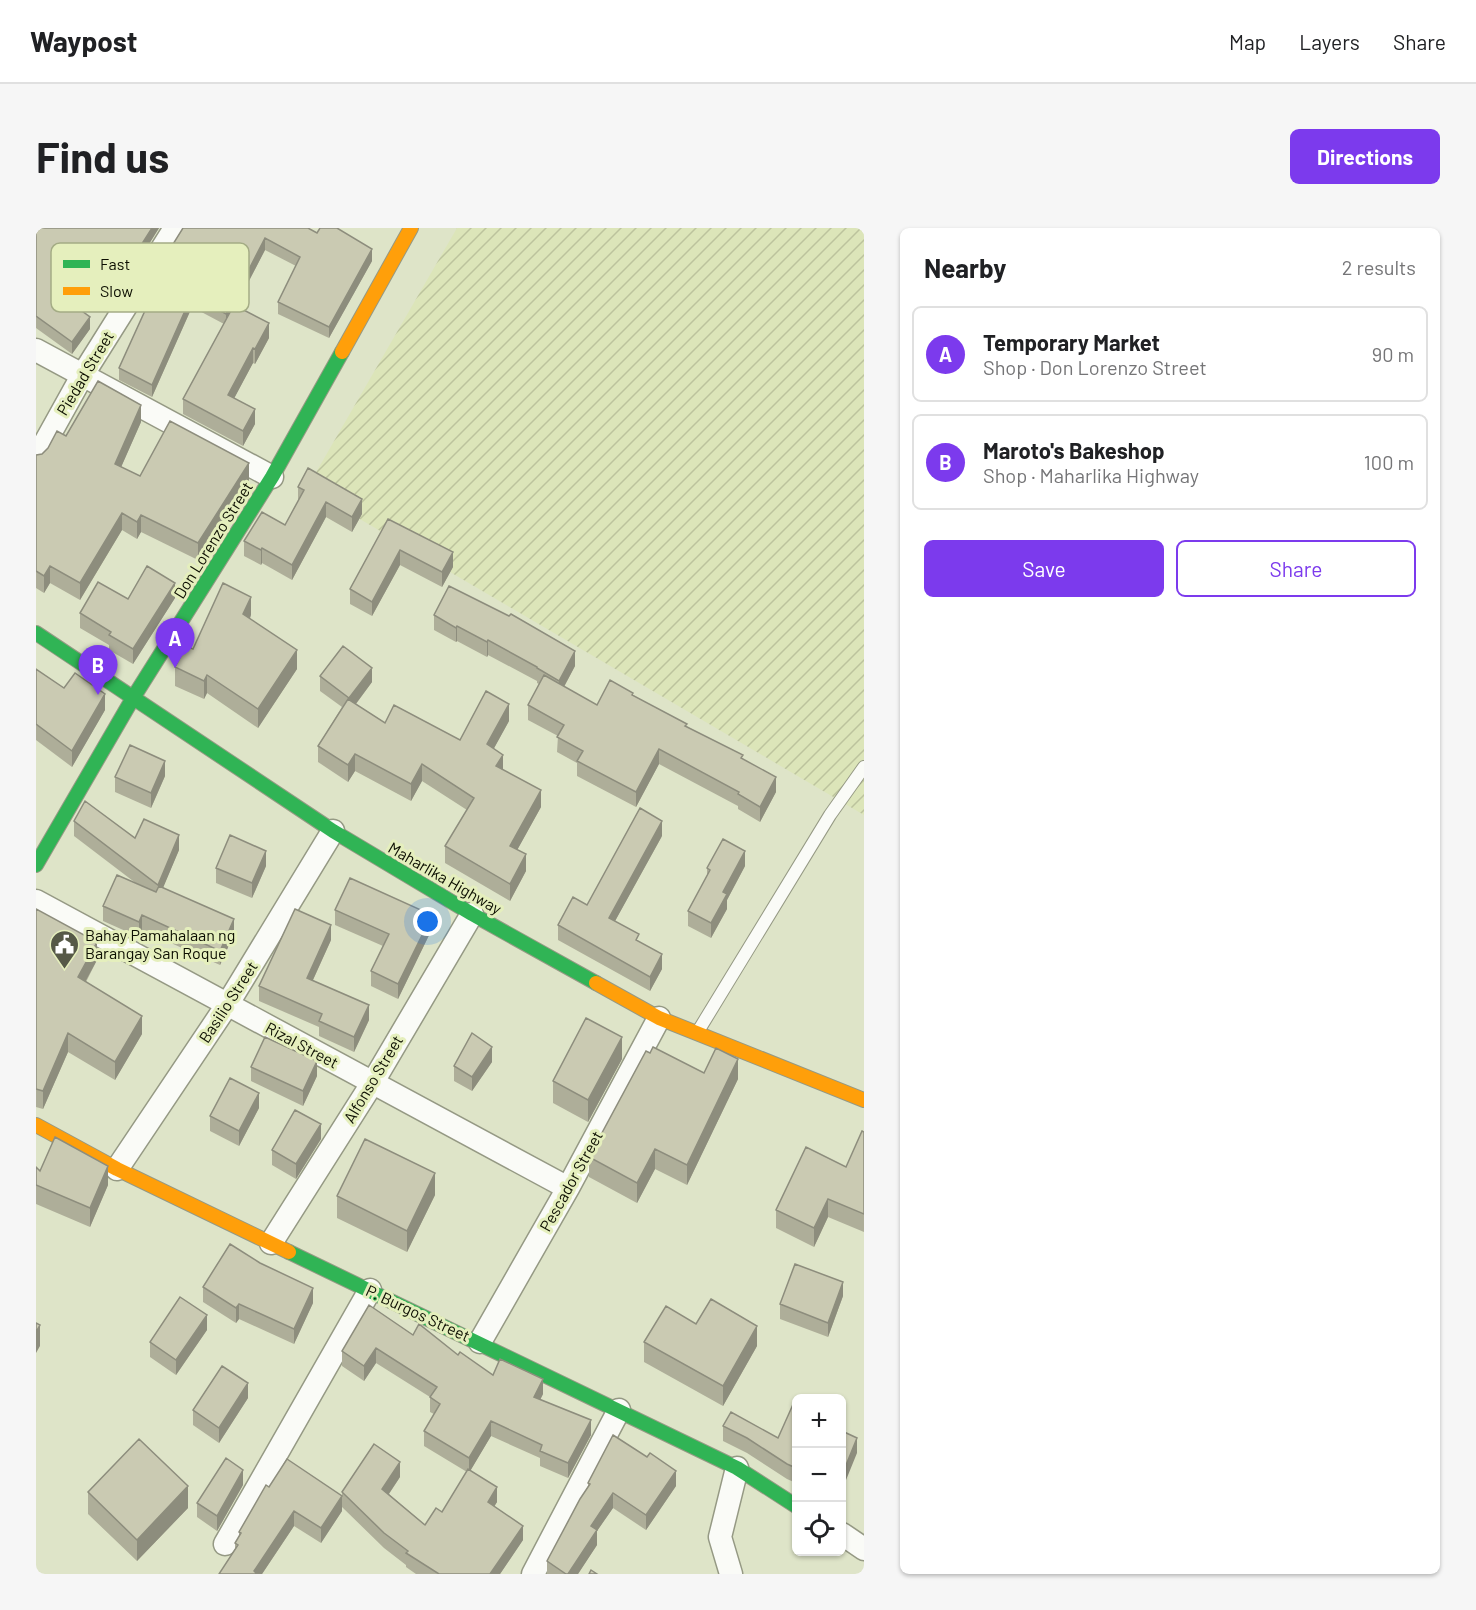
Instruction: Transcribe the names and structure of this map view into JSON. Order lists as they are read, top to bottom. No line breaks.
{"streets":{"main road":["Don Lorenzo Street","Maharlika Highway","P. Burgos Street"],"street":["Piedad Street","Basilio Street","Rizal Street","Alfonso Street","Pescador Street"]},"crossings":[["Don Lorenzo Street","Maharlika Highway"],["Maharlika Highway","Basilio Street"],["Maharlika Highway","Alfonso Street"],["Maharlika Highway","Pescador Street"],["Basilio Street","Rizal Street"],["Basilio Street","P. Burgos Street"],["Rizal Street","Alfonso Street"],["Rizal Street","Pescador Street"],["Alfonso Street","P. Burgos Street"],["Pescador Street","P. Burgos Street"]],"places":{"public building":["Bahay Pamahalaan ng Barangay San Roque"]},"legend":["Fast","Slow"],"page":{"header":"Waypost","nav":["Map","Layers","Share"],"buttons":["Directions",["Save","Share"]],"title":"Find us","heading":["Nearby","2 results"],"list":[{"mark":"A","name":"Temporary Market","note":"Shop · Don Lorenzo Street","value":"90 m"},{"mark":"B","name":"Maroto's Bakeshop","note":"Shop · Maharlika Highway","value":"100 m"}],"pins":["A","B"],"map_buttons":["+","−"]}}
